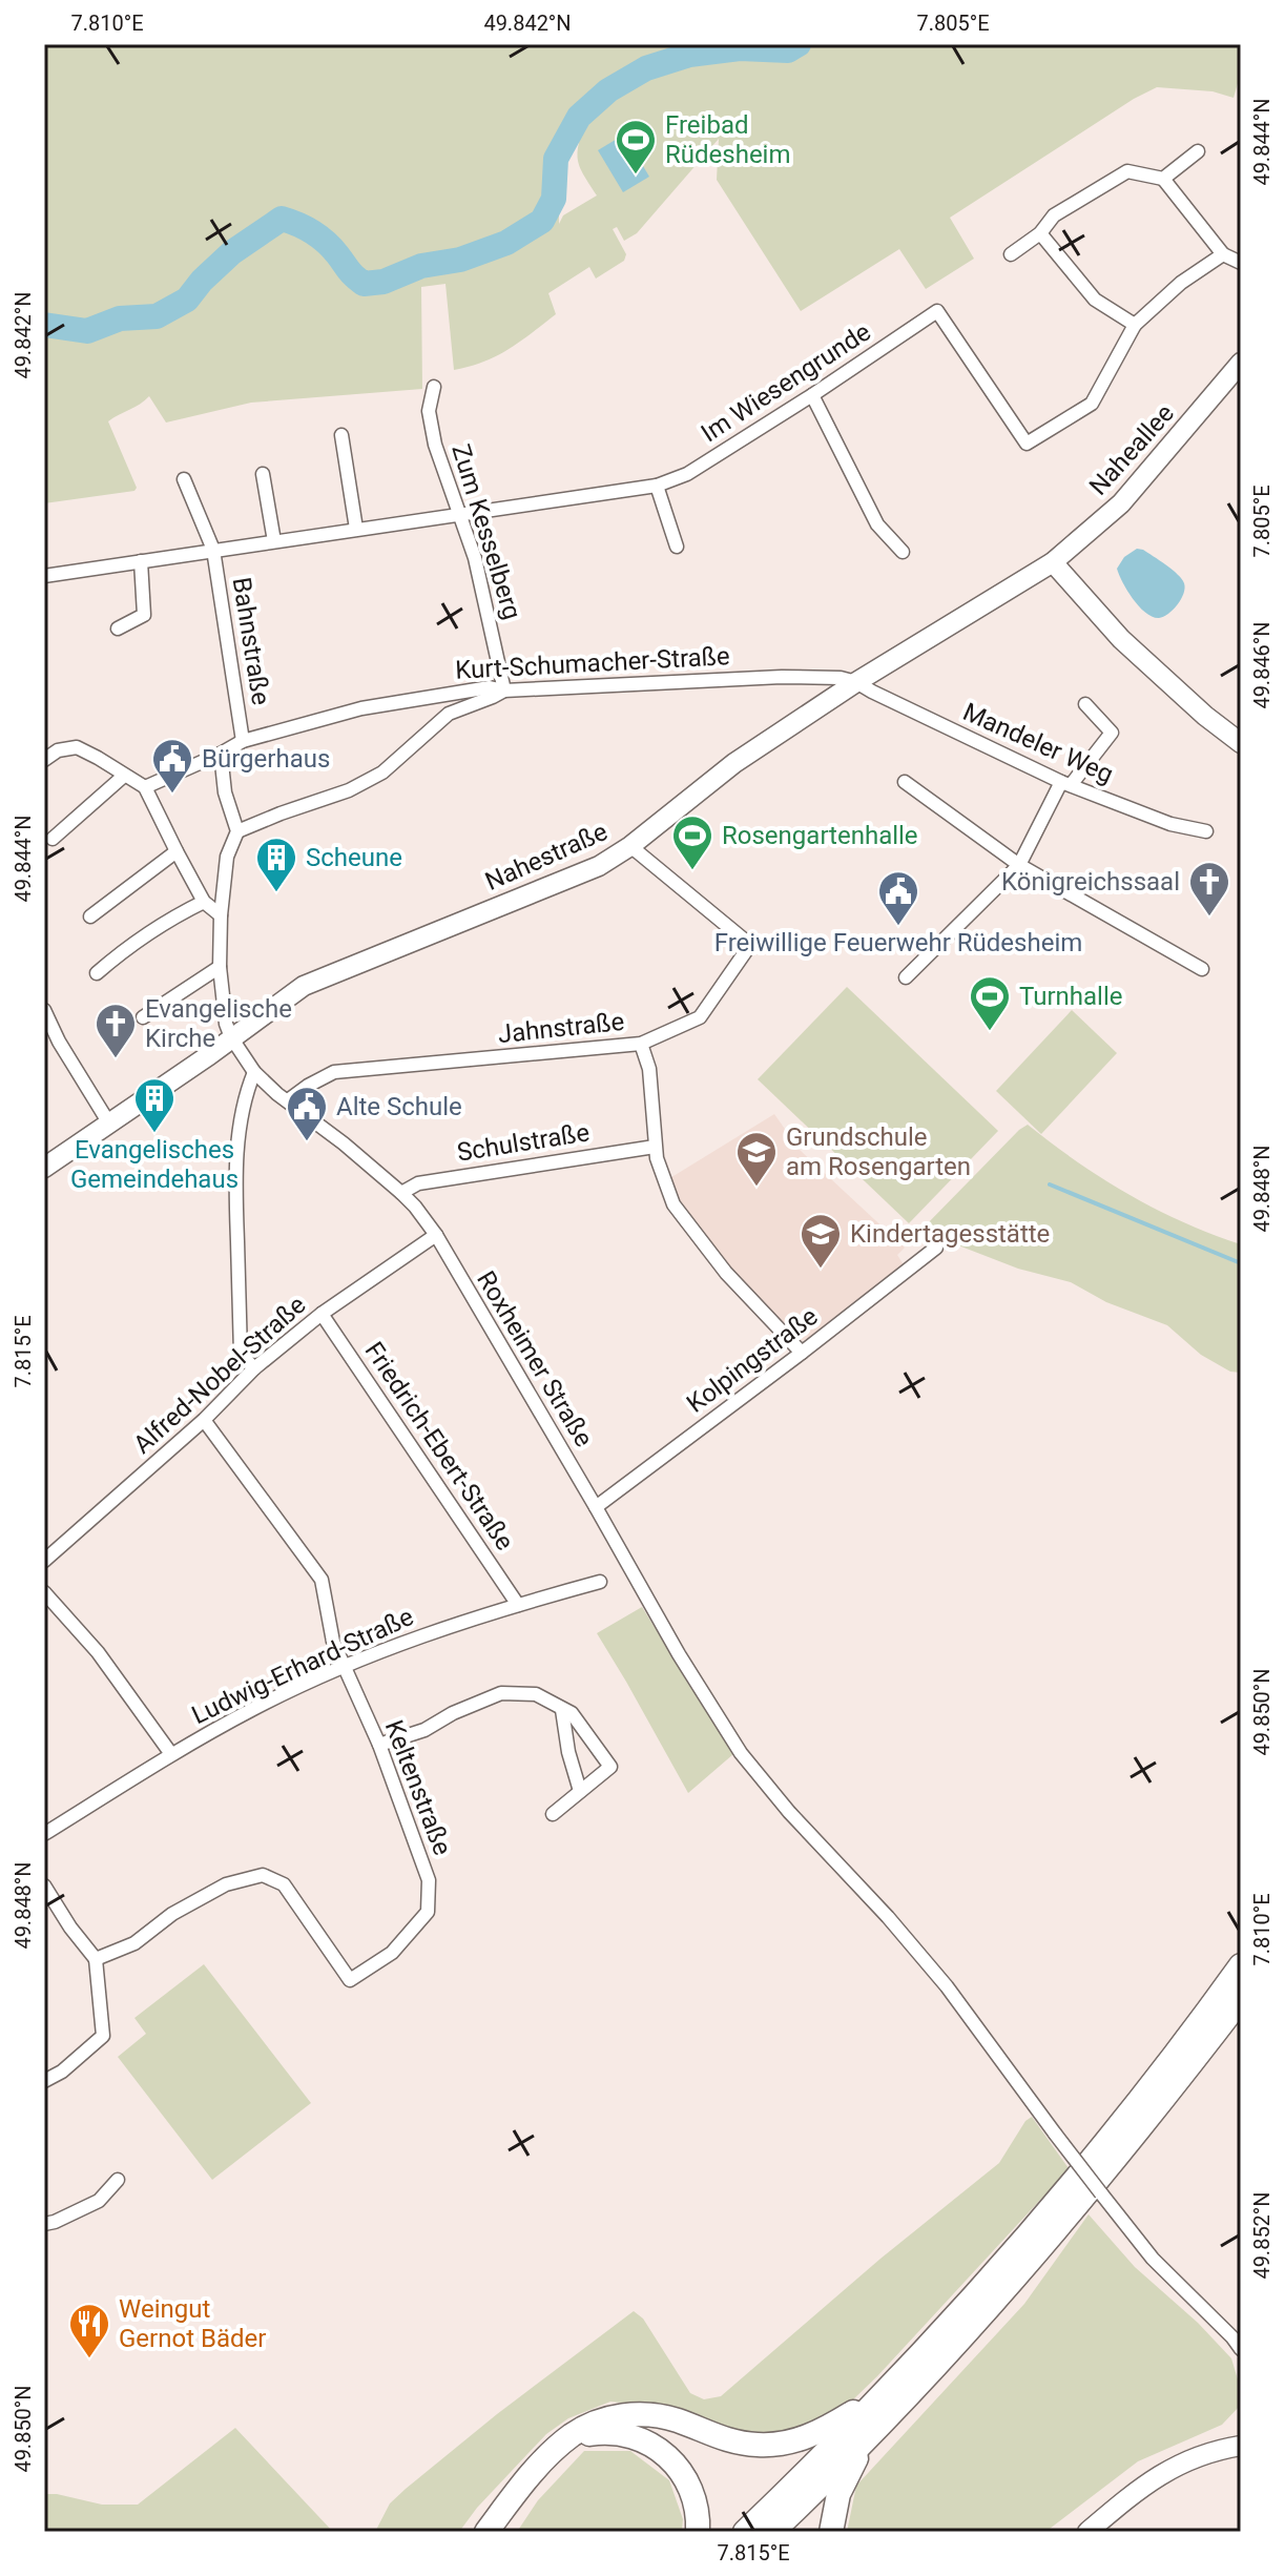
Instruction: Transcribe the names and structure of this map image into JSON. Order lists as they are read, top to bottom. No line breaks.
{"streets":{"street":["Im Wiesengrunde","Naheallee","Zum Kesselberg","Bahnstraße","Kurt-Schumacher-Straße","Mandeler Weg","Nahestraße","Jahnstraße","Schulstraße","Roxheimer Straße","Kolpingstraße","Alfred-Nobel-Straße","Friedrich-Ebert-Straße","Ludwig-Erhard-Straße","Keltenstraße"]},"crossings":[["Im Wiesengrunde","Zum Kesselberg"],["Im Wiesengrunde","Bahnstraße"],["Naheallee","Nahestraße"],["Zum Kesselberg","Kurt-Schumacher-Straße"],["Bahnstraße","Kurt-Schumacher-Straße"],["Kurt-Schumacher-Straße","Mandeler Weg"],["Kurt-Schumacher-Straße","Nahestraße"],["Mandeler Weg","Nahestraße"],["Nahestraße","Jahnstraße"],["Nahestraße","Roxheimer Straße"],["Jahnstraße","Roxheimer Straße"],["Schulstraße","Roxheimer Straße"],["Roxheimer Straße","Kolpingstraße"],["Roxheimer Straße","Alfred-Nobel-Straße"],["Alfred-Nobel-Straße","Friedrich-Ebert-Straße"],["Alfred-Nobel-Straße","Keltenstraße"],["Friedrich-Ebert-Straße","Ludwig-Erhard-Straße"],["Ludwig-Erhard-Straße","Keltenstraße"]],"places":{"sports":["Freibad Rüdesheim","Rosengartenhalle","Turnhalle"],"public building":["Bürgerhaus","Freiwillige Feuerwehr Rüdesheim","Alte Schule"],"building":["Scheune","Evangelisches Gemeindehaus"],"church":["Königreichssaal","Evangelische Kirche"],"school or university":["Grundschule am Rosengarten","Kindertagesstätte"],"restaurant":["Weingut Gernot Bäder"]},"coordinates":["7.810°E","49.842°N","7.805°E","49.844°N","49.846°N","49.848°N","7.815°E","49.850°N","49.852°N"]}
